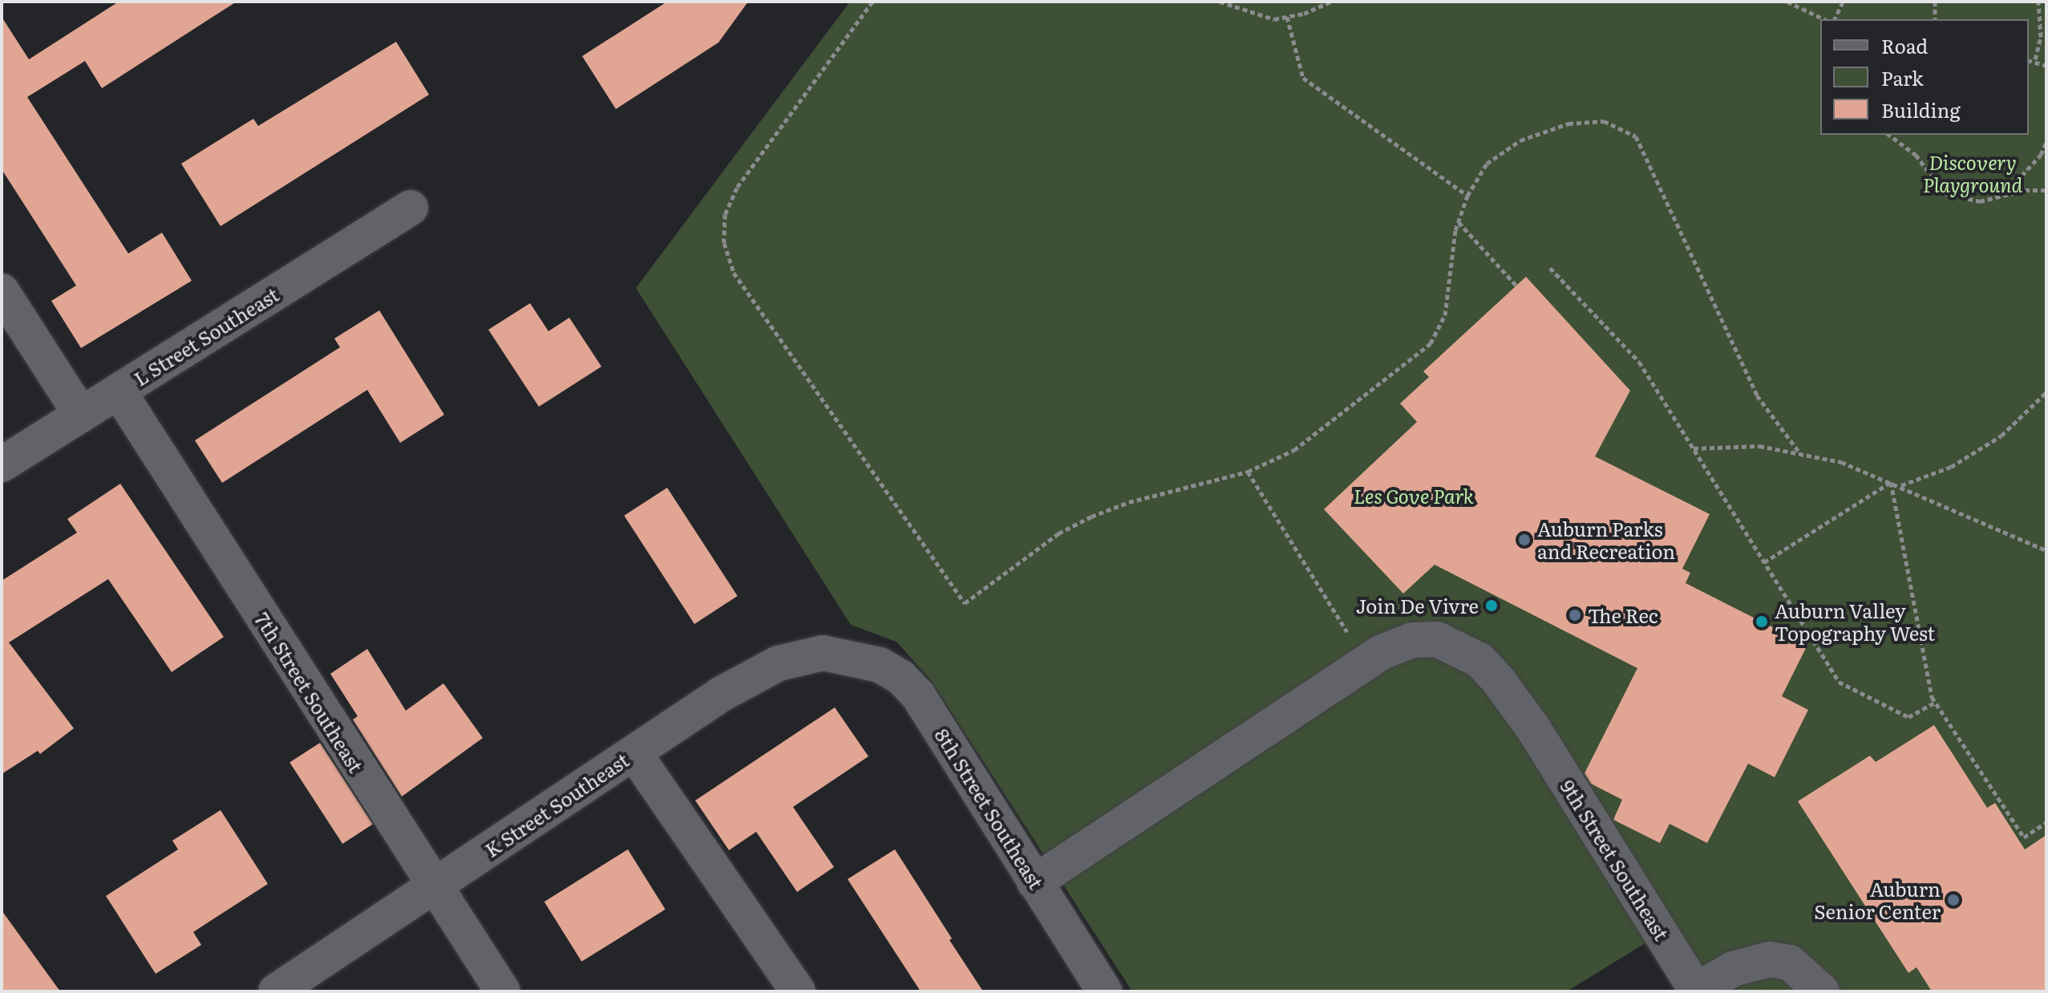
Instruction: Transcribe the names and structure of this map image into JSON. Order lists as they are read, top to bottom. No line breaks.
{"streets":{"street":["L Street Southeast","7th Street Southeast","K Street Southeast","8th Street Southeast","9th Street Southeast"]},"crossings":[["L Street Southeast","7th Street Southeast"],["7th Street Southeast","K Street Southeast"],["K Street Southeast","8th Street Southeast"],["8th Street Southeast","9th Street Southeast"]],"parks":["Discovery Playground","Les Gove Park"],"places":["Auburn Parks and Recreation","Join De Vivre","The Rec","Auburn Valley Topography West","Auburn Senior Center"],"legend":["Road","Park","Building"]}
